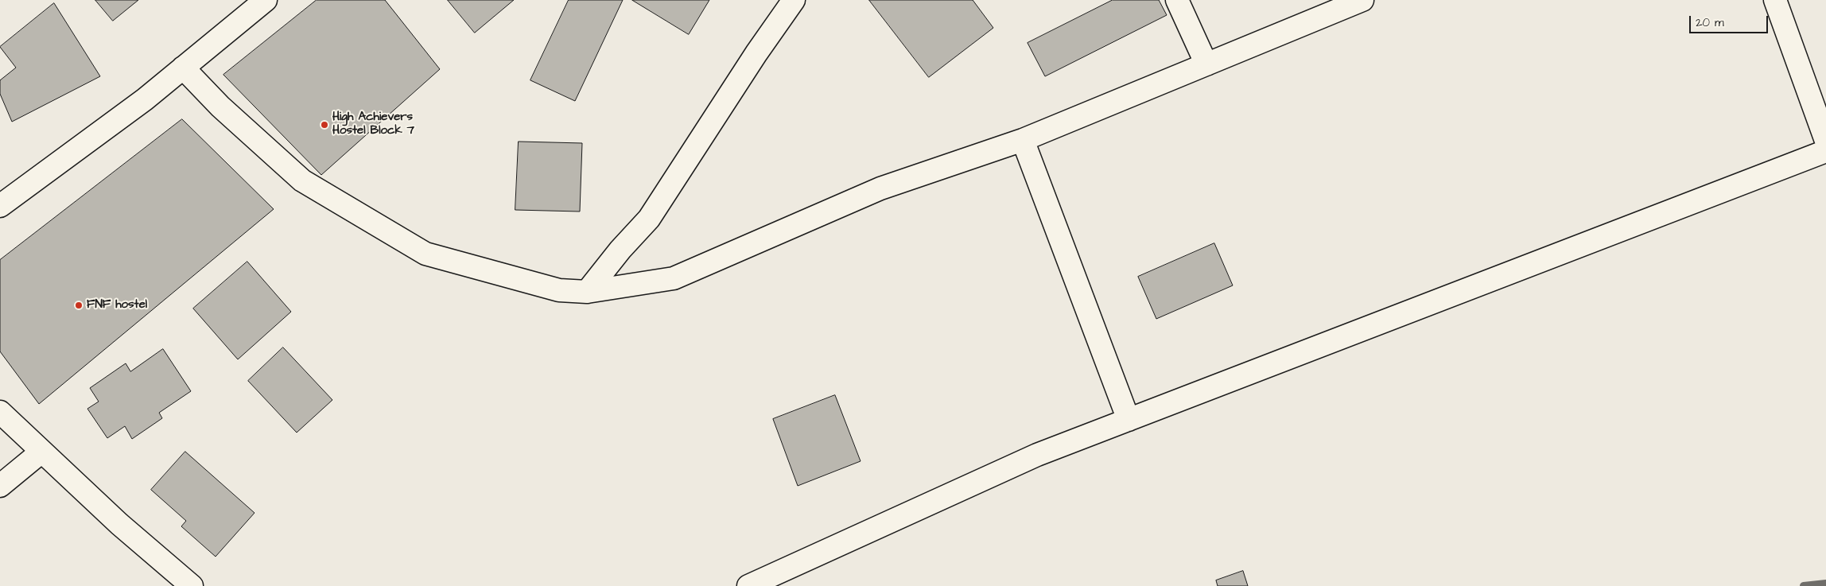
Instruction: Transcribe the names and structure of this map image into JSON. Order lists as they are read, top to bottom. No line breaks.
{"places":["High Achievers Hostel Block 7","FNF hostel"],"scale_bar":"20 m"}
